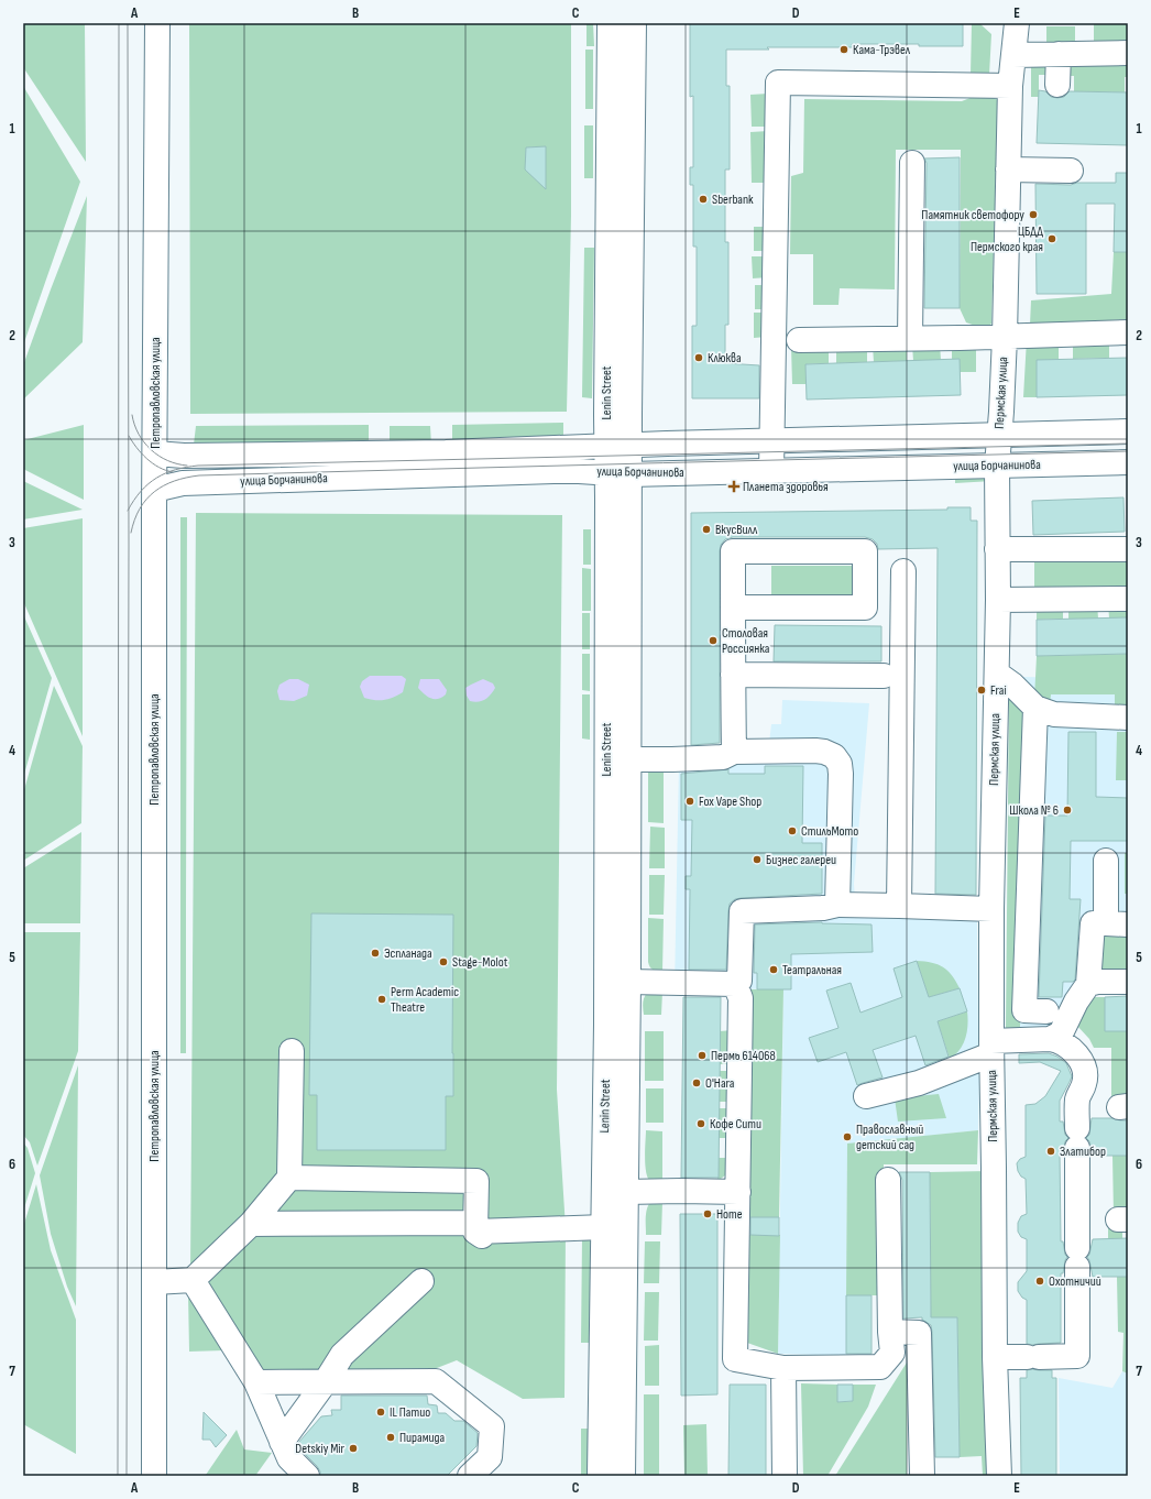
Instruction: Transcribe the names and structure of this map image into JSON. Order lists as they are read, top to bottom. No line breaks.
{"streets":{"main road":["Петропавловская улица","Lenin Street","Пермская улица","улица Борчанинова"]},"crossings":[["Петропавловская улица","улица Борчанинова"],["Lenin Street","улица Борчанинова"],["Пермская улица","улица Борчанинова"]],"places":{"other":["Кама-Трэвел","Sberbank","Памятник светофору","ЦБДД Пермского края","Клюква","ВкусВилл","Столовая Россиянка","Frai","Fox Vape Shop","Школа № 6","СтильМото","Бизнес галереи","Эспланада","Stage-Molot","Театральная","Perm Academic Theatre","Пермь 614068","O'Hara","Кофе Сити","Православный детский сад","Златибор","Home","Охотничий","IL Патио","Пирамида","Detskiy Mir"],"health":["Планета здоровья"]},"grid":{"columns":["A","B","C","D","E"],"rows":["1","2","3","4","5","6","7"]}}
